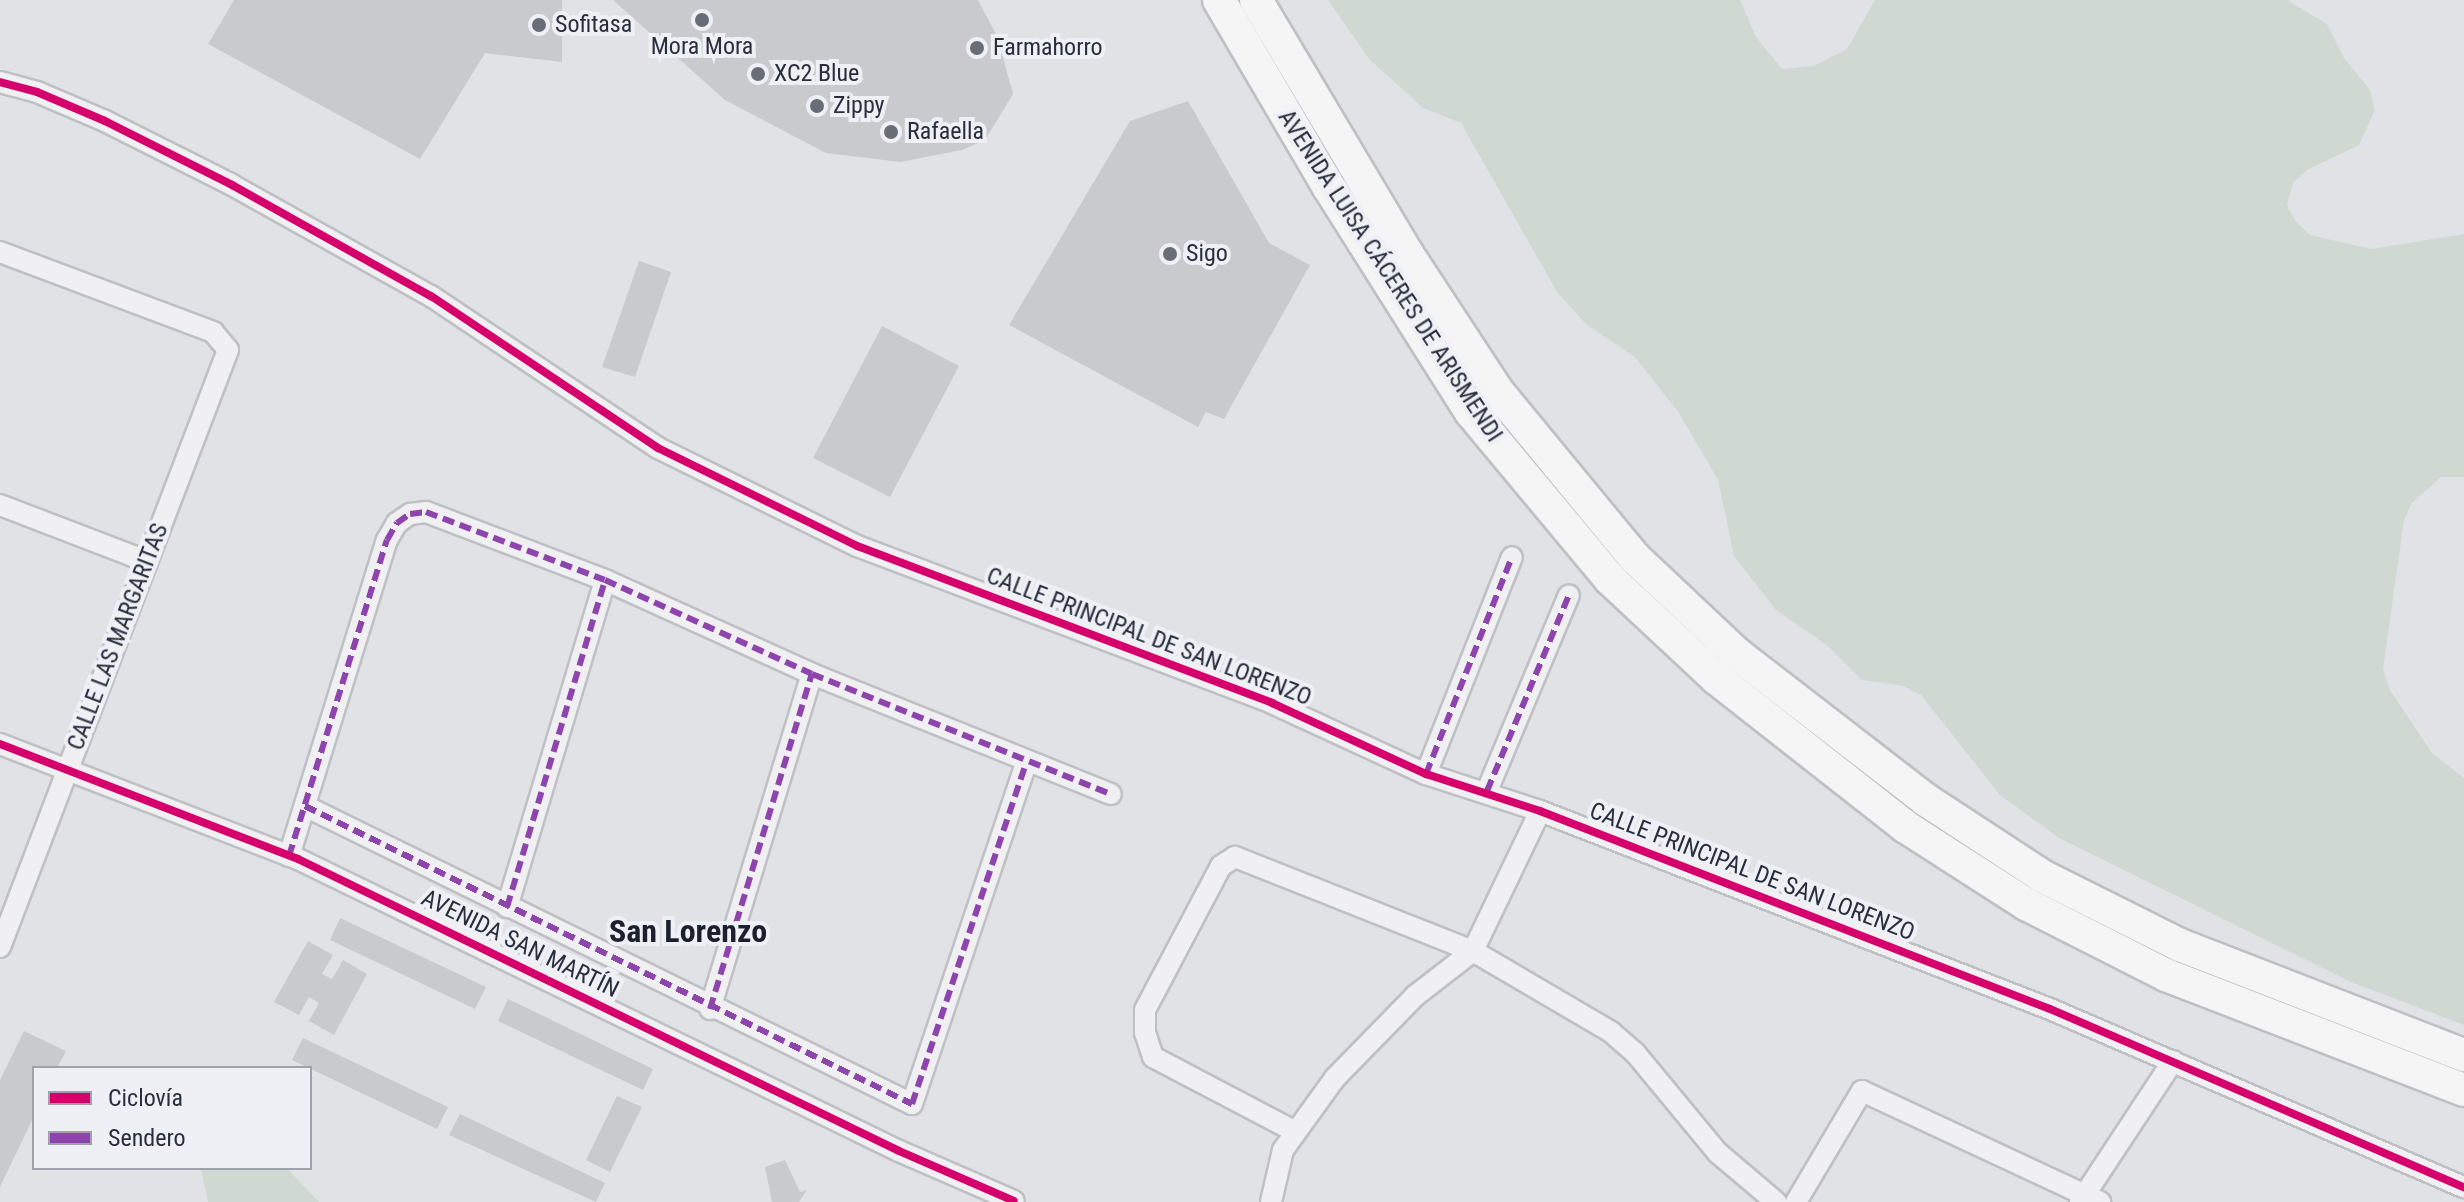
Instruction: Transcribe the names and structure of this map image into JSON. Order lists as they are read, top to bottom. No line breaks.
{"streets":{"main road":["AVENIDA LUISA CÁCERES DE ARISMENDI"],"street":["CALLE LAS MARGARITAS","CALLE PRINCIPAL DE SAN LORENZO","AVENIDA SAN MARTÍN"]},"crossings":[["CALLE LAS MARGARITAS","AVENIDA SAN MARTÍN"]],"districts":["San Lorenzo"],"places":["Mora Mora","Sofitasa","Farmahorro","XC2 Blue","Zippy","Rafaella","Sigo"],"legend":["Ciclovía","Sendero"]}
